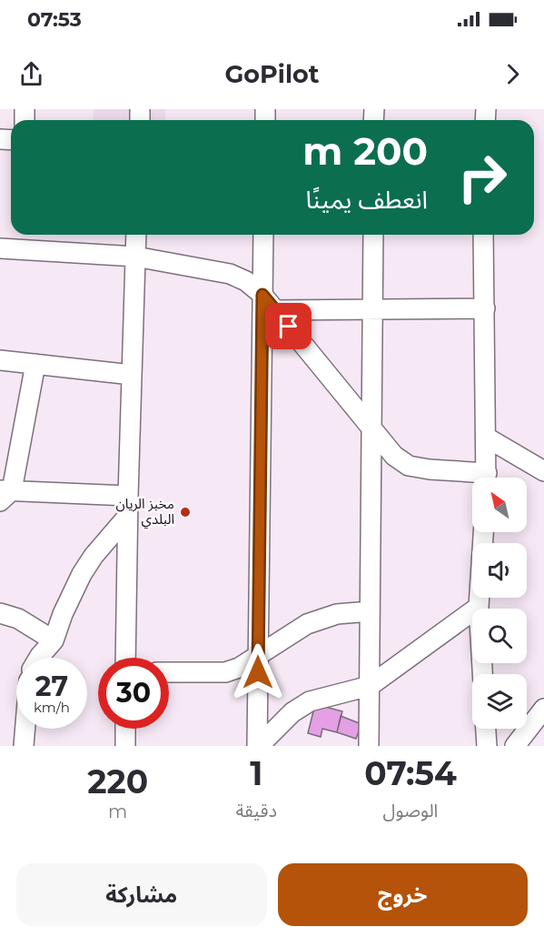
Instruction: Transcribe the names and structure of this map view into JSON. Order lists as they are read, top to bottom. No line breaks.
{"places":["مخبز الريان البلدي"],"north":"top left","page":{"status":"07:53","header":"GoPilot","turn":["200 m","انعطف يمينًا"],"speed":"27 km/h","limit":"30","eta":["07:54","الوصول","1","دقيقة","220","m"],"buttons":["خروج","مشاركة"]}}
